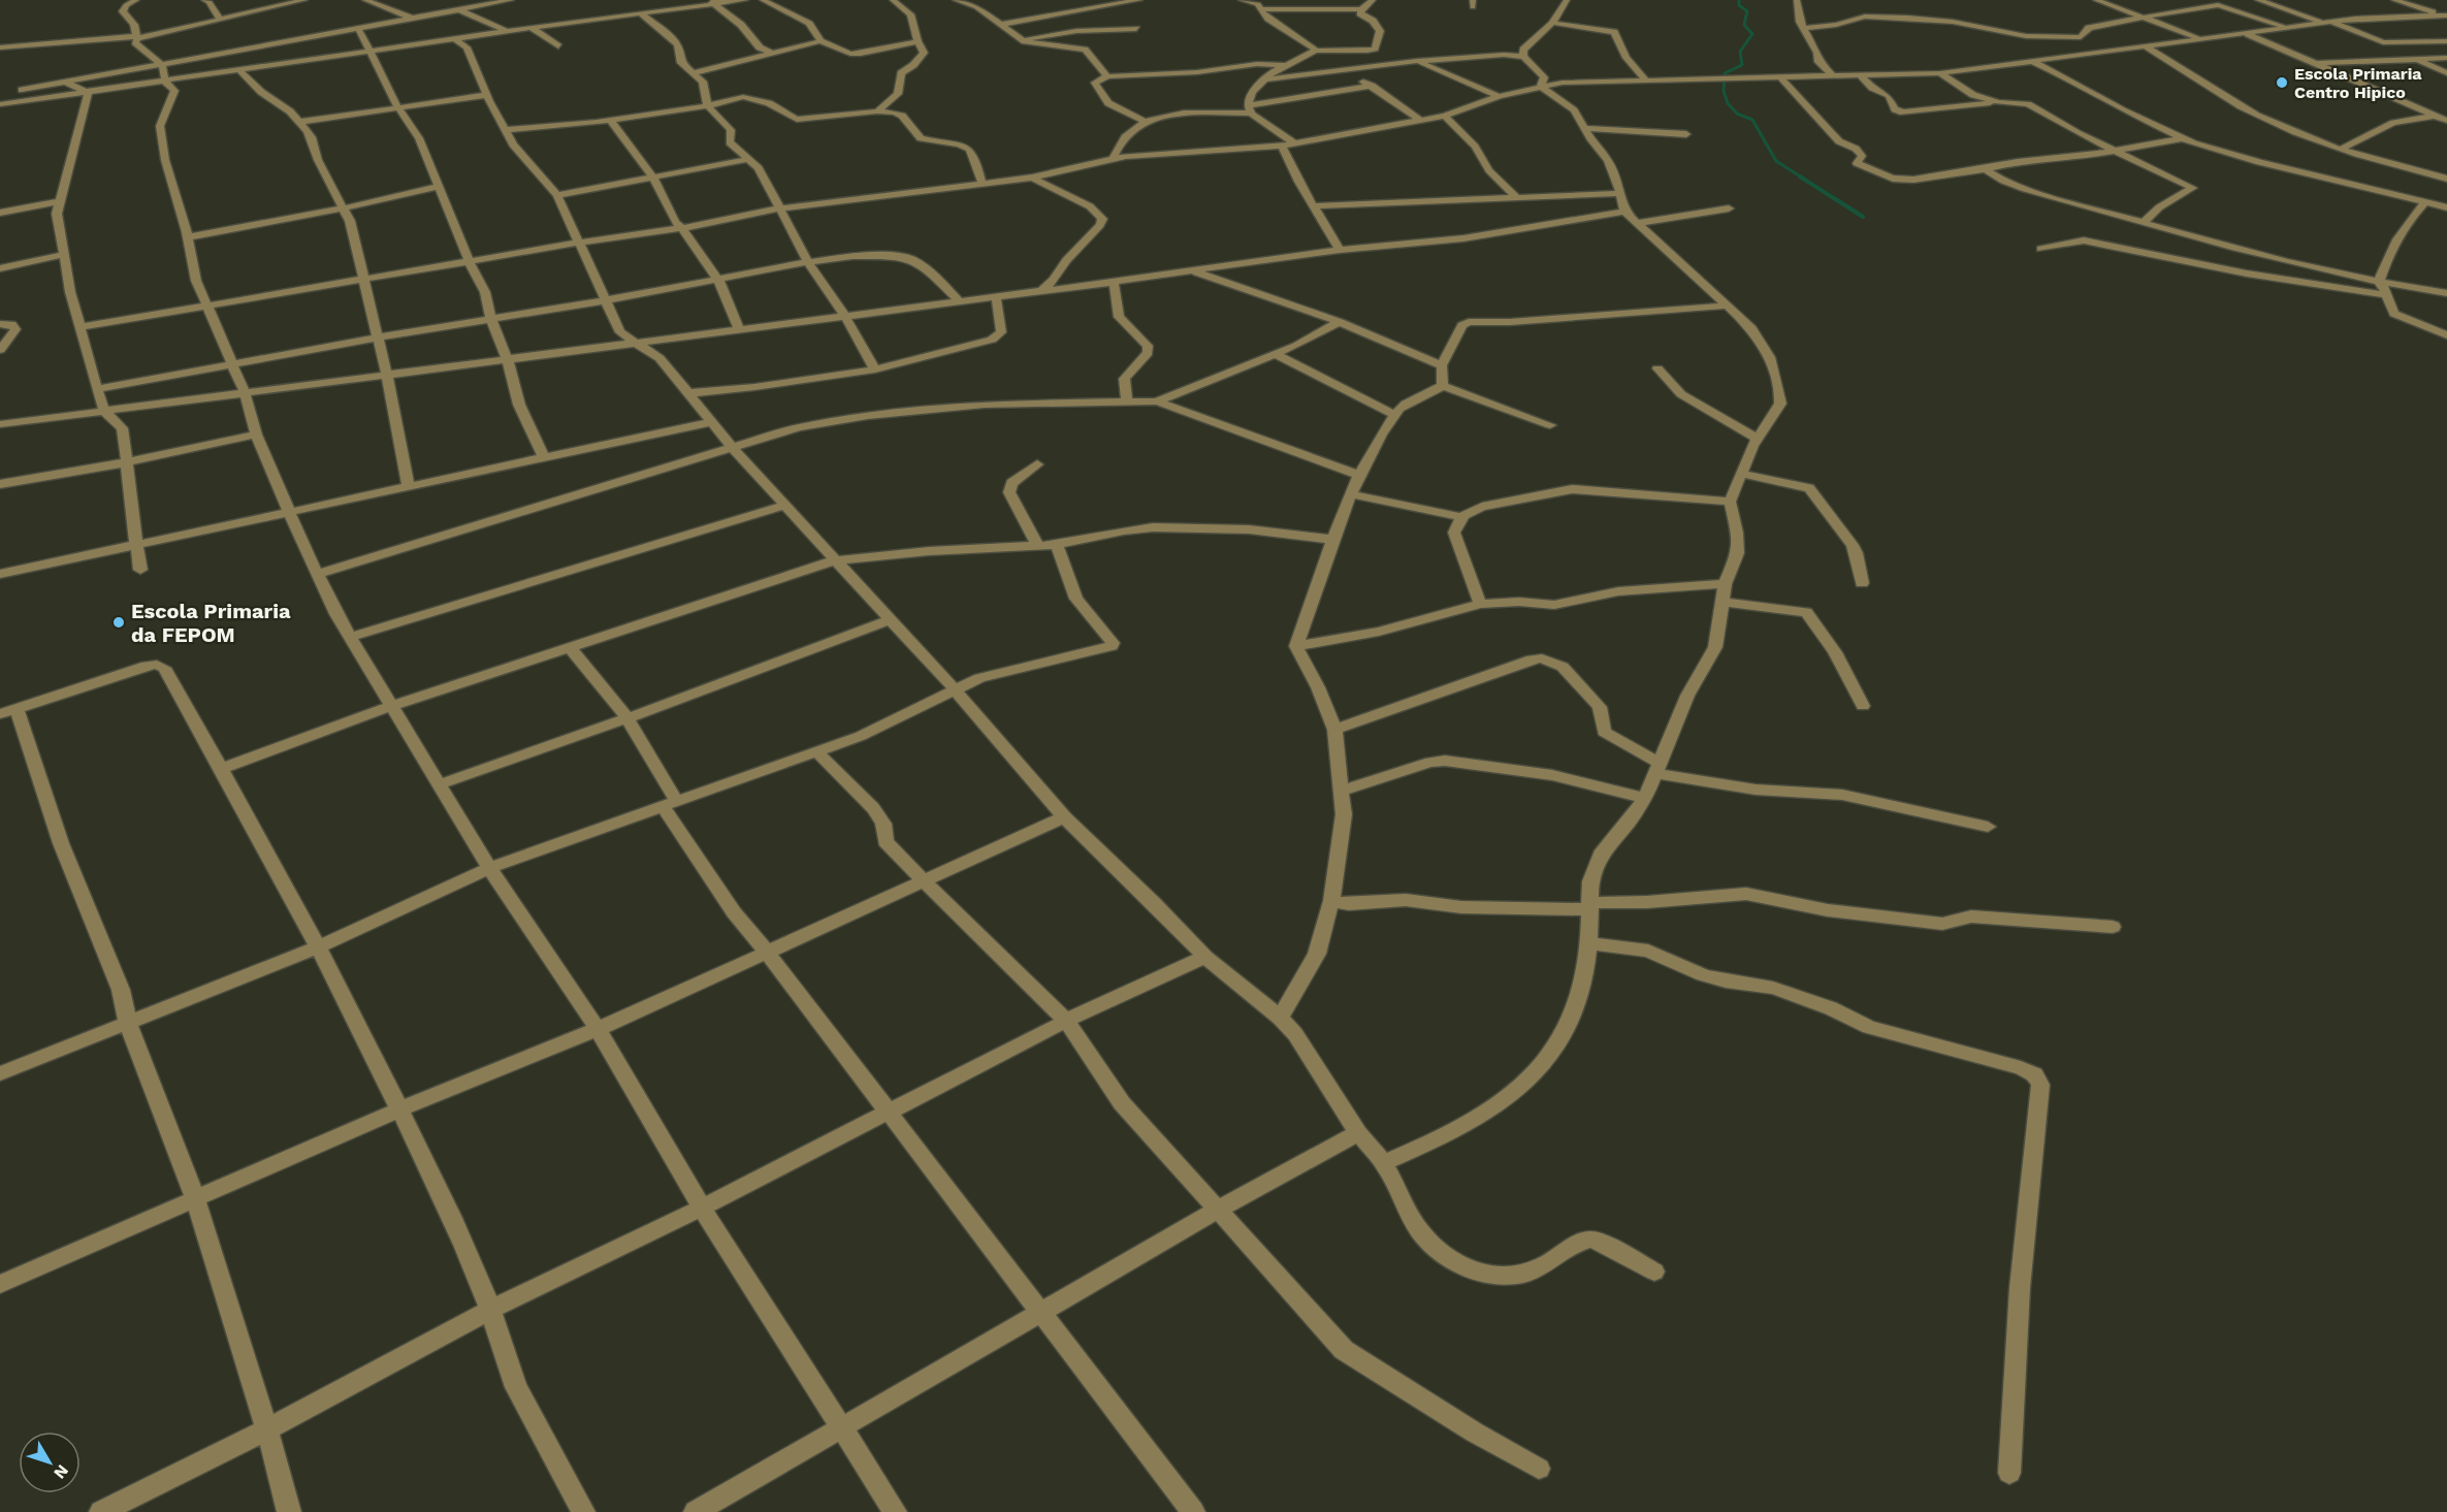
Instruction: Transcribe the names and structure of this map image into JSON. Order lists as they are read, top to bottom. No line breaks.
{"places":["Escola Primaria Centro Hipico","Escola Primaria da FEPOM"],"north":"bottom right"}
